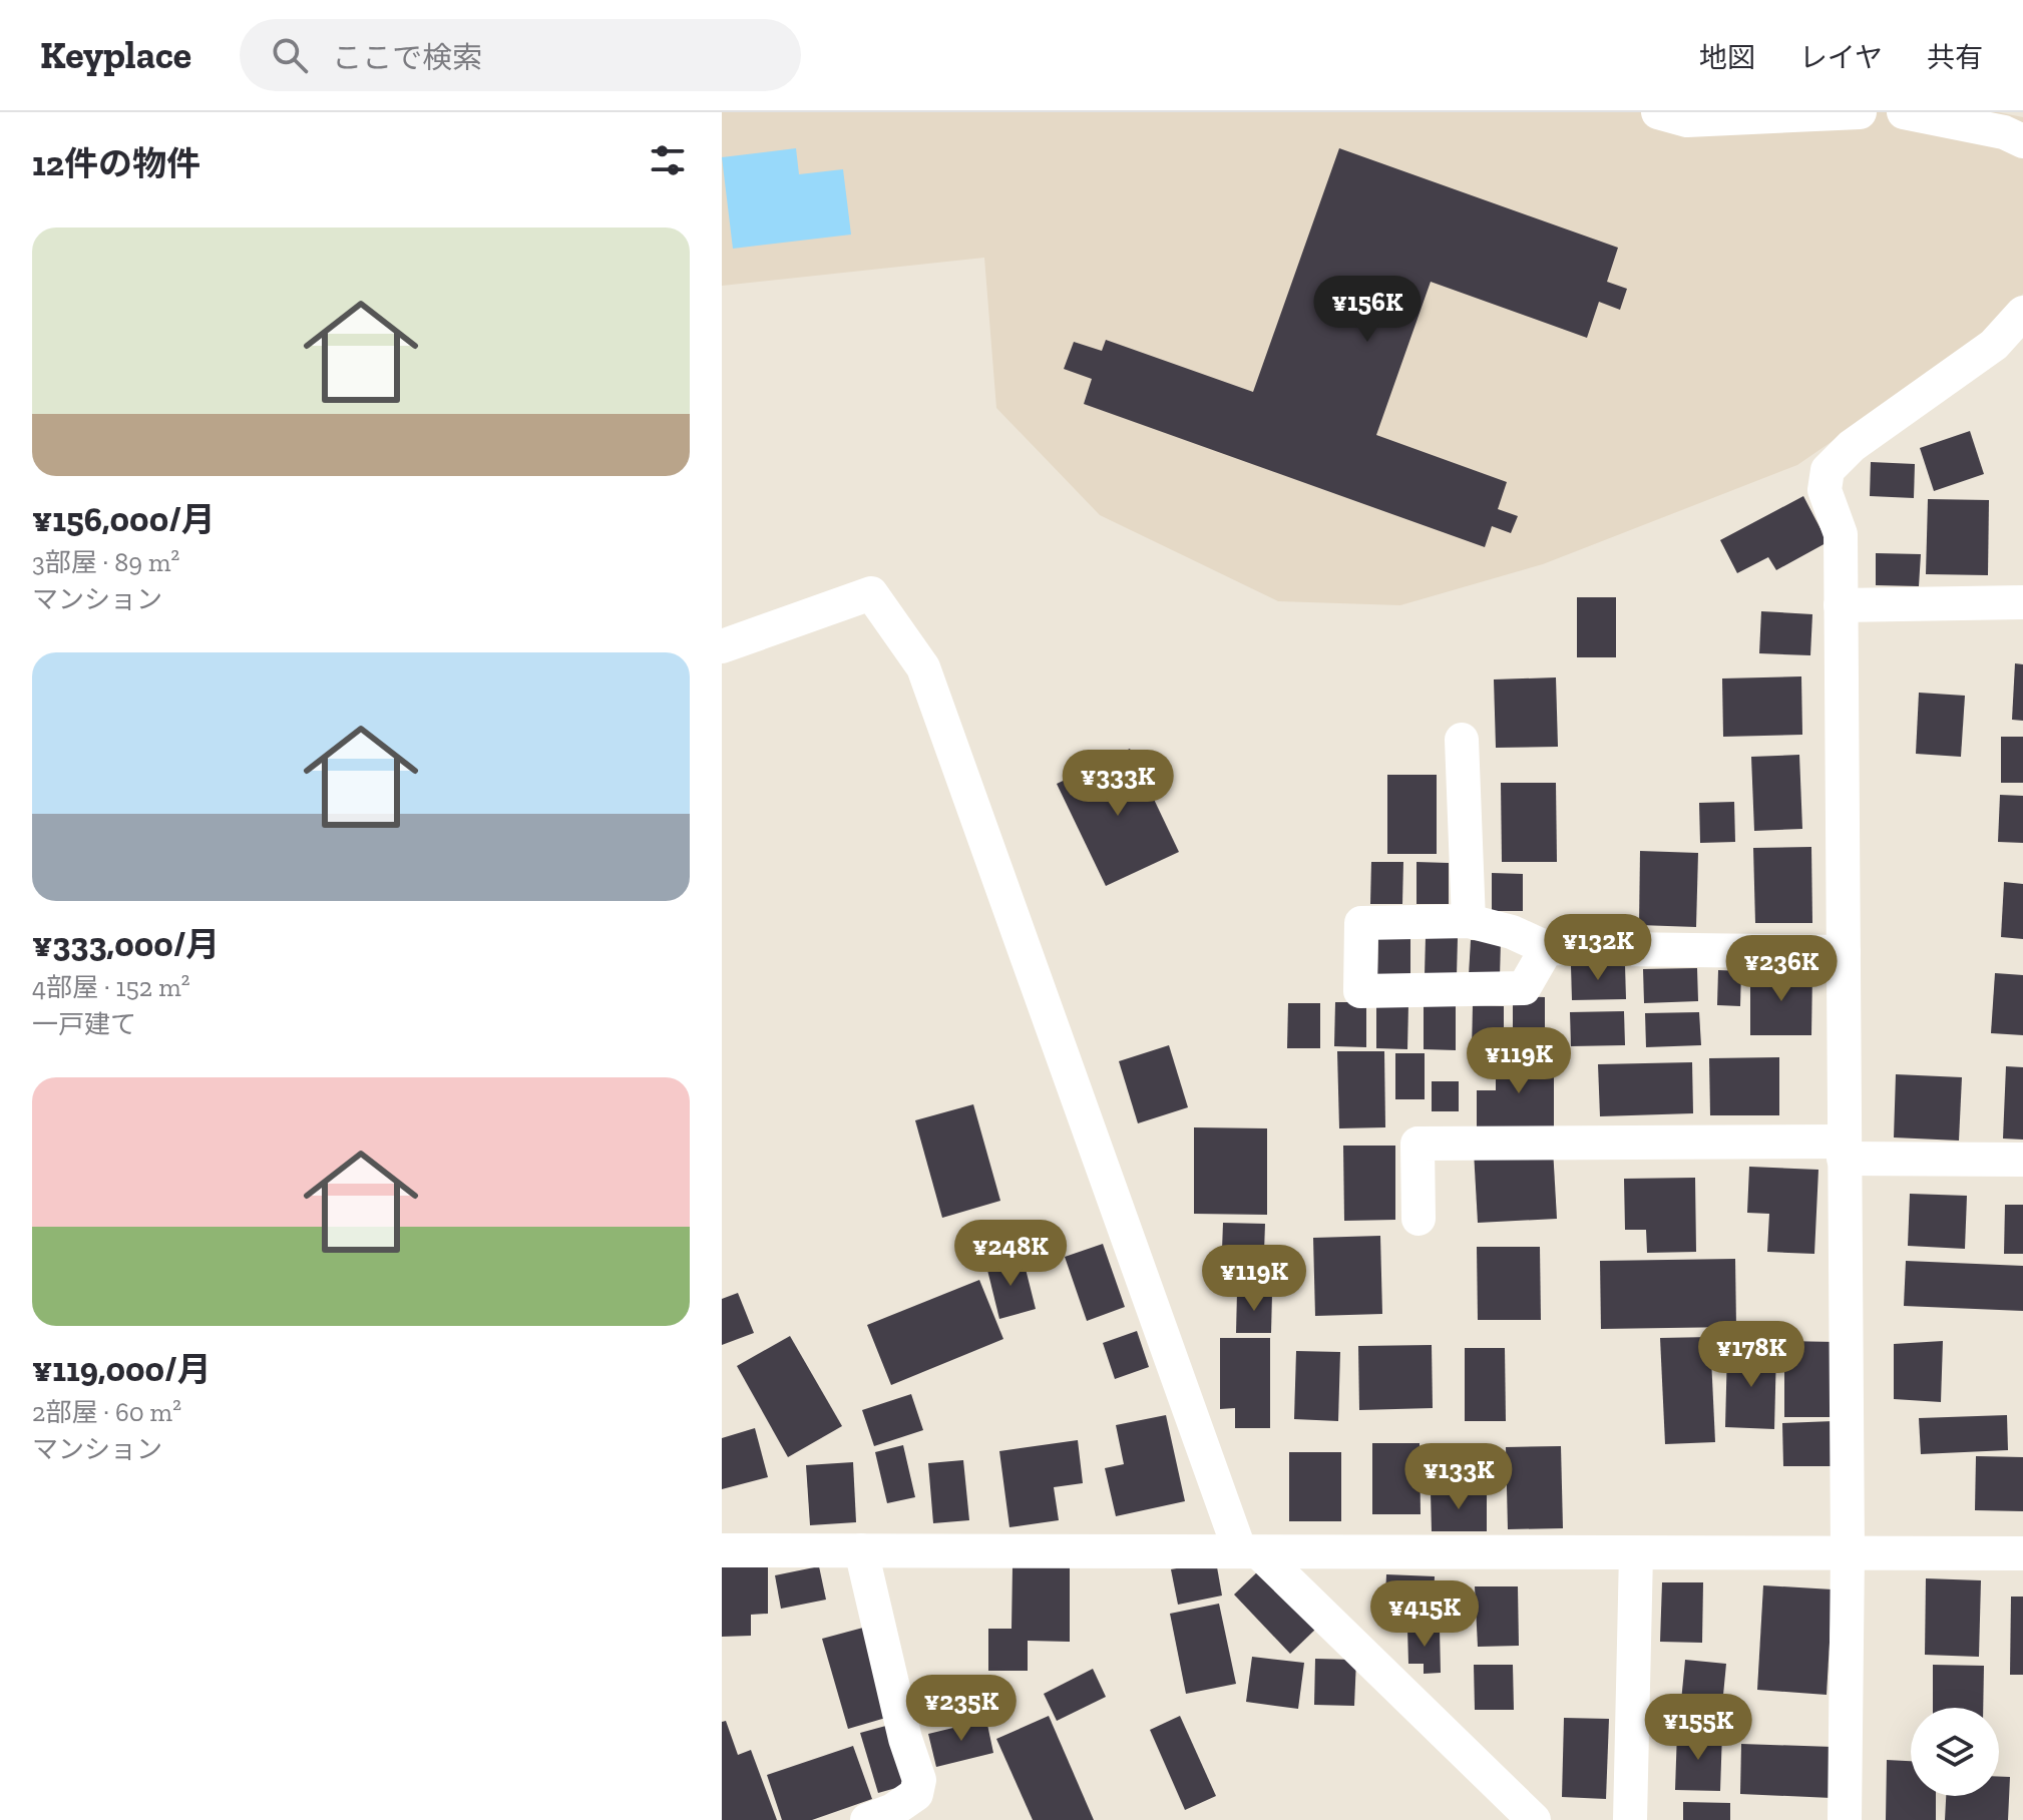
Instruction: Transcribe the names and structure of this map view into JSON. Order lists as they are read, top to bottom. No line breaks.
{"page":{"header":"Keyplace","search":"ここで検索","nav":["地図","レイヤ","共有"],"heading":"12件の物件","list":[{"name":"¥156,000/月","note":"3部屋 · 89 m² · マンション"},{"name":"¥333,000/月","note":"4部屋 · 152 m² · 一戸建て"},{"name":"¥119,000/月","note":"2部屋 · 60 m² · マンション"}],"price":["¥156K","¥333K","¥132K","¥236K","¥119K","¥248K","¥119K","¥178K","¥133K","¥415K","¥235K","¥155K"]}}
